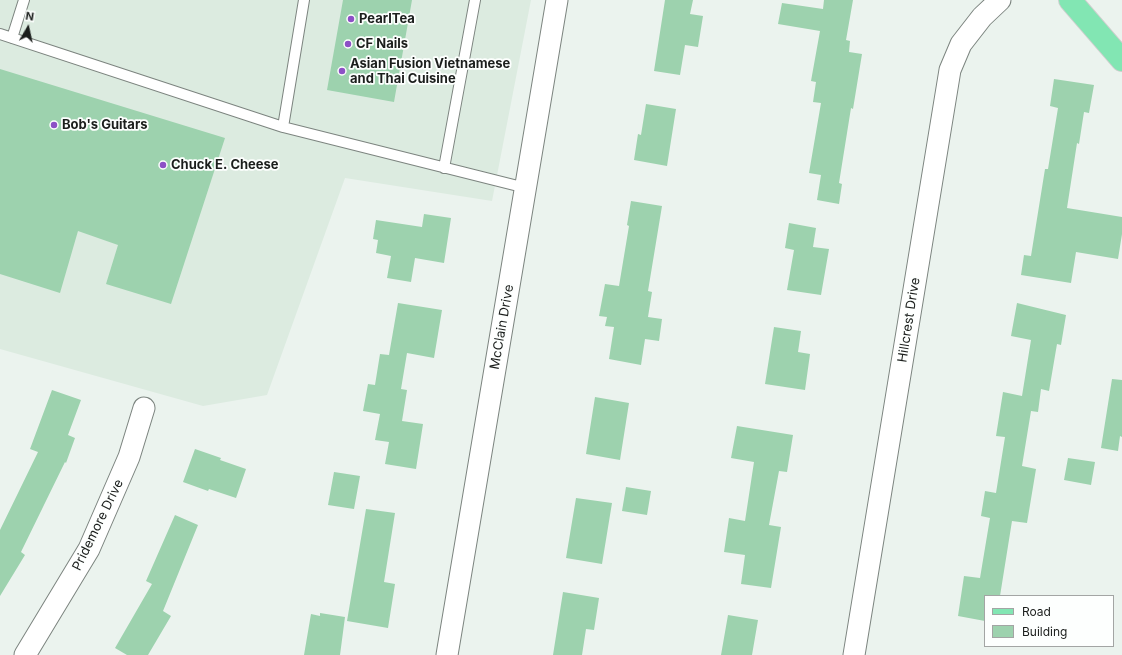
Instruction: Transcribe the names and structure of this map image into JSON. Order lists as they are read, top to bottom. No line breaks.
{"streets":{"street":["Hillcrest Drive","McClain Drive","Pridemore Drive"]},"places":["PearlTea","CF Nails","Asian Fusion Vietnamese and Thai Cuisine","Bob's Guitars","Chuck E. Cheese"],"legend":["Road","Building"],"north":"top"}
